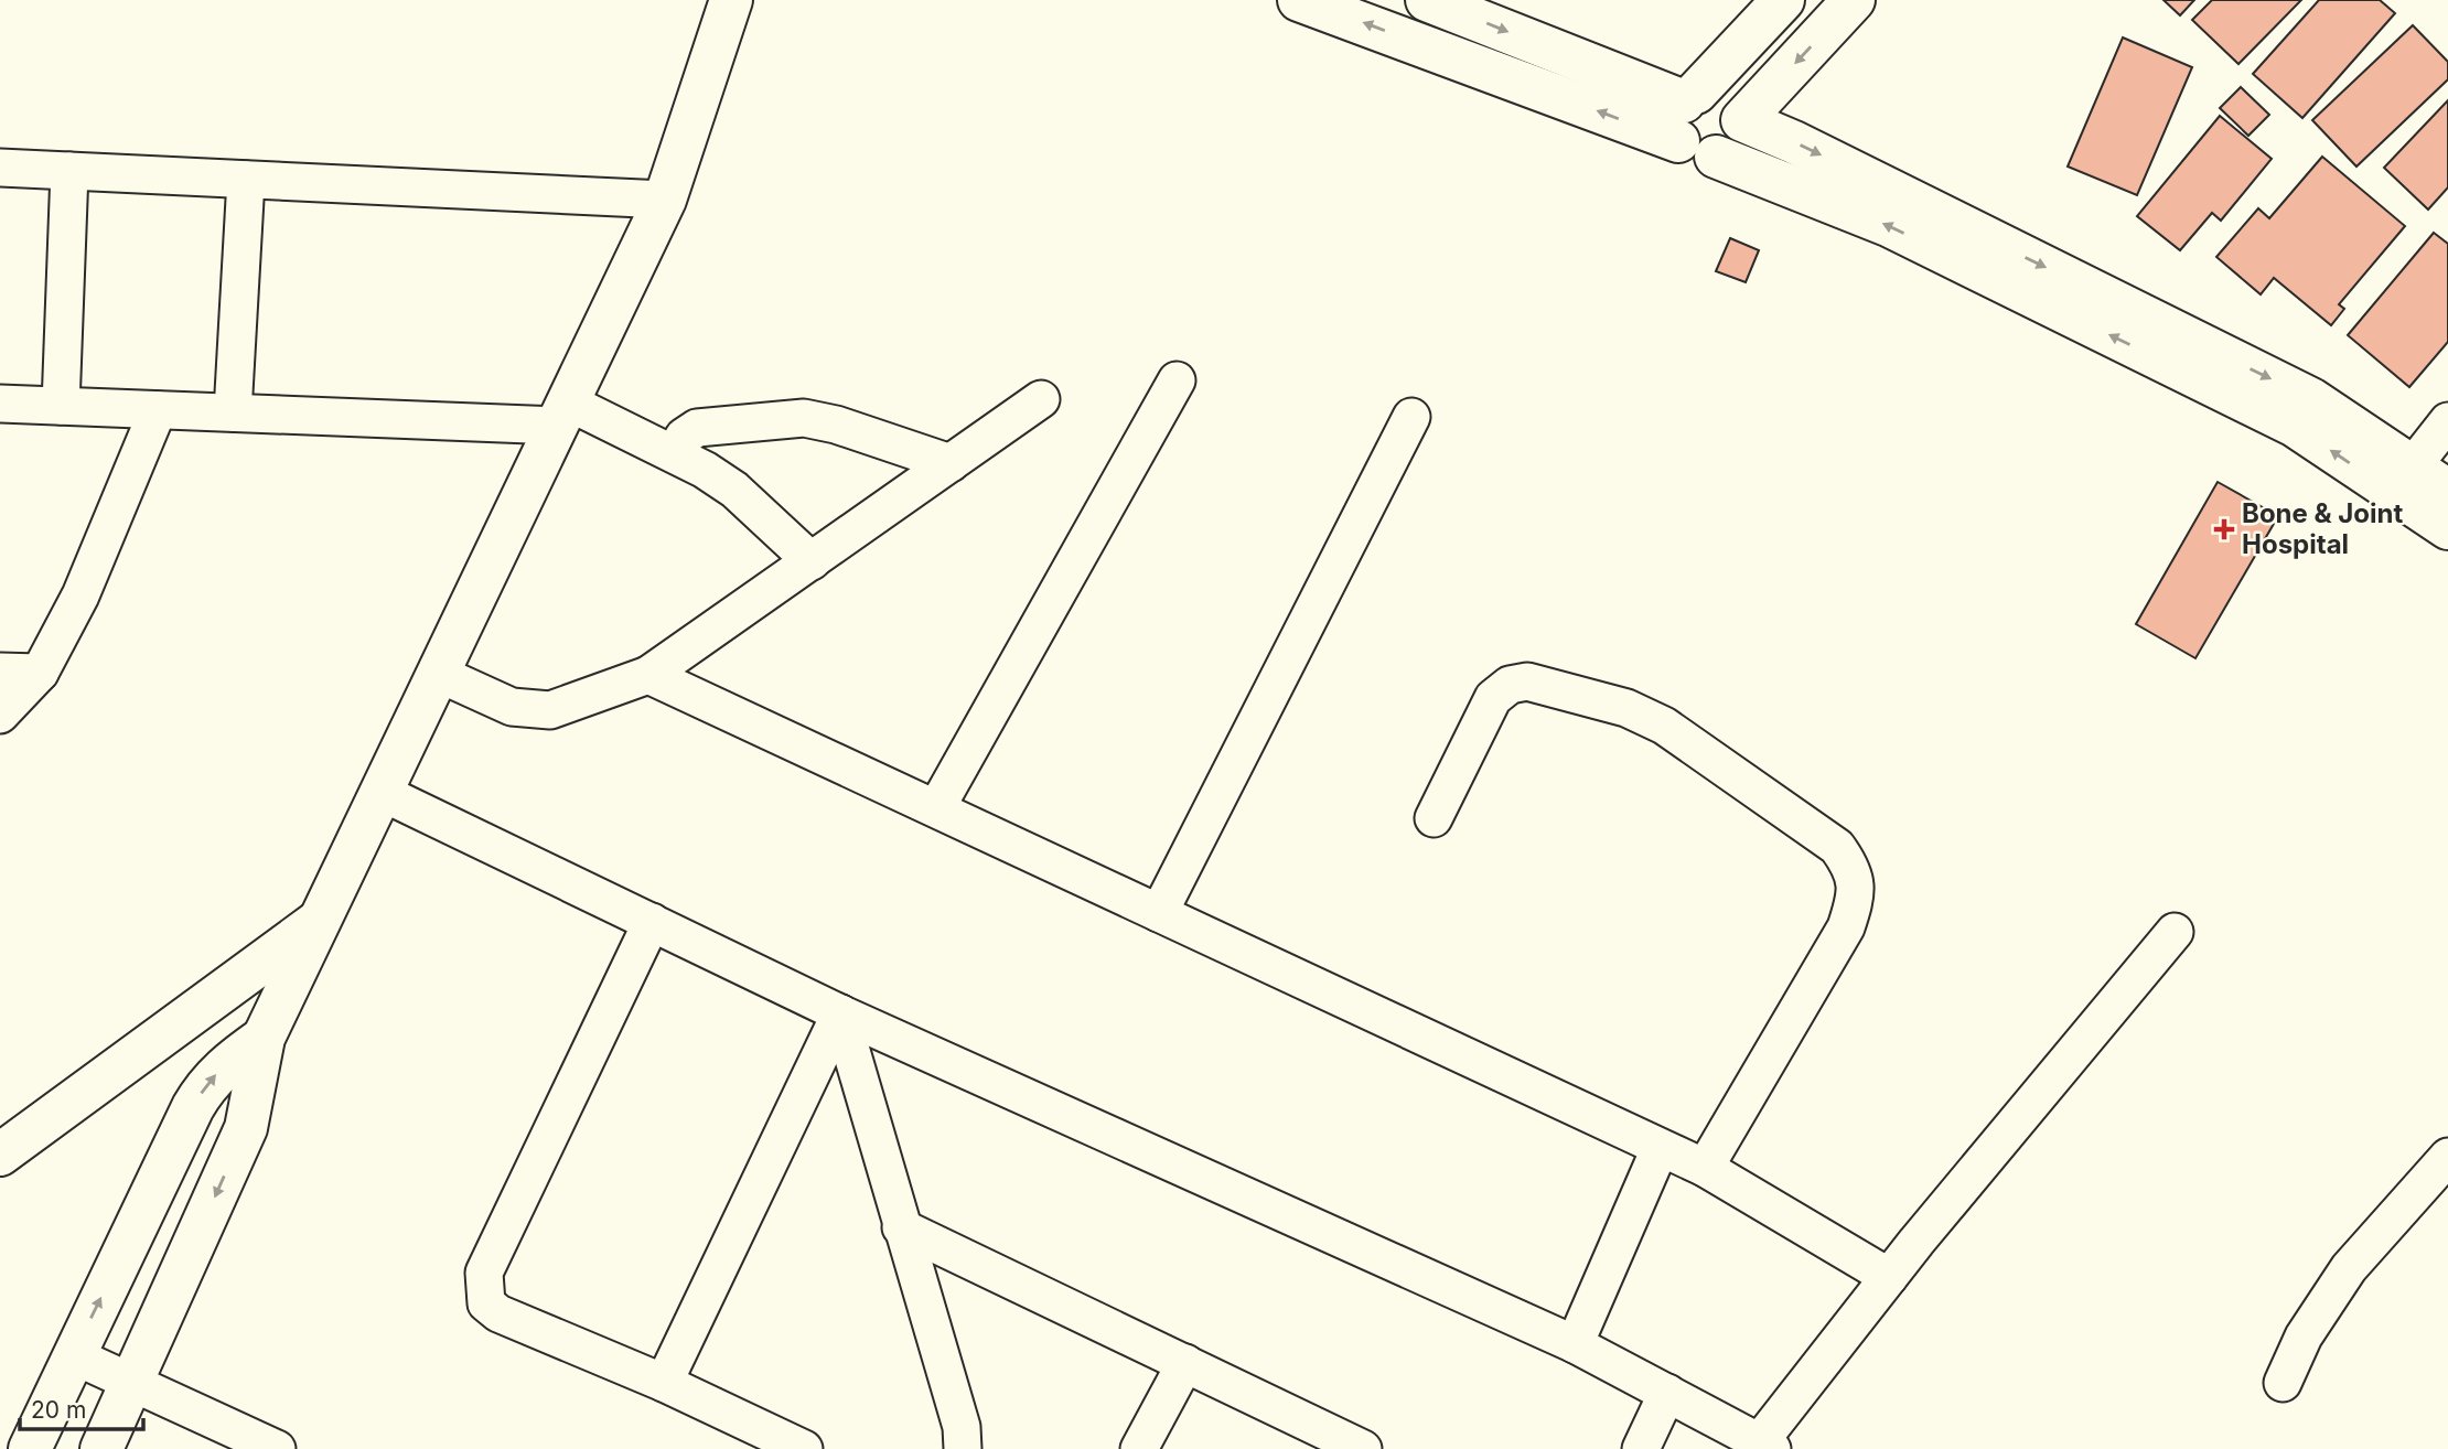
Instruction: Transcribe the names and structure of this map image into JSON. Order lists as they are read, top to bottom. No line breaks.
{"places":{"health":["Bone & Joint Hospital"]},"scale_bar":"20 m"}
